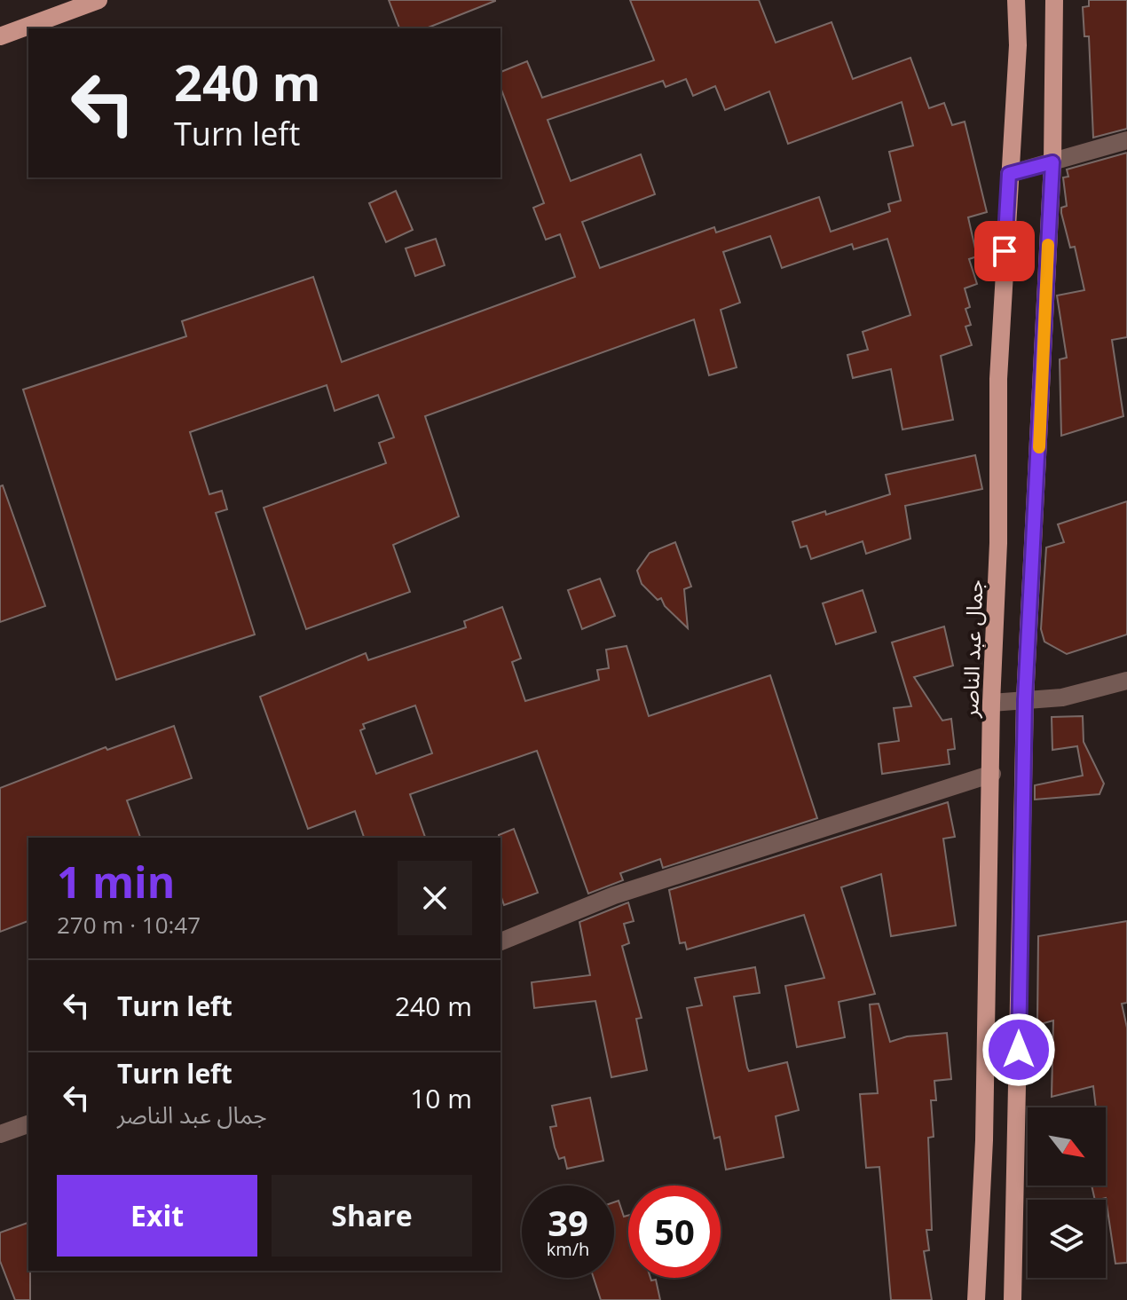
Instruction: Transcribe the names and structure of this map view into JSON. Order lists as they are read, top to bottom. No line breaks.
{"streets":{"main road":["جمال عبد الناصر"]},"north":"bottom right","page":{"turn":["240 m","Turn left"],"heading":["1 min","270 m · 10:47"],"list":[{"name":"Turn left","value":"240 m"},{"name":"Turn left","note":"جمال عبد الناصر","value":"10 m"}],"buttons":["Exit","Share"],"speed":"39 km/h","limit":"50"}}
